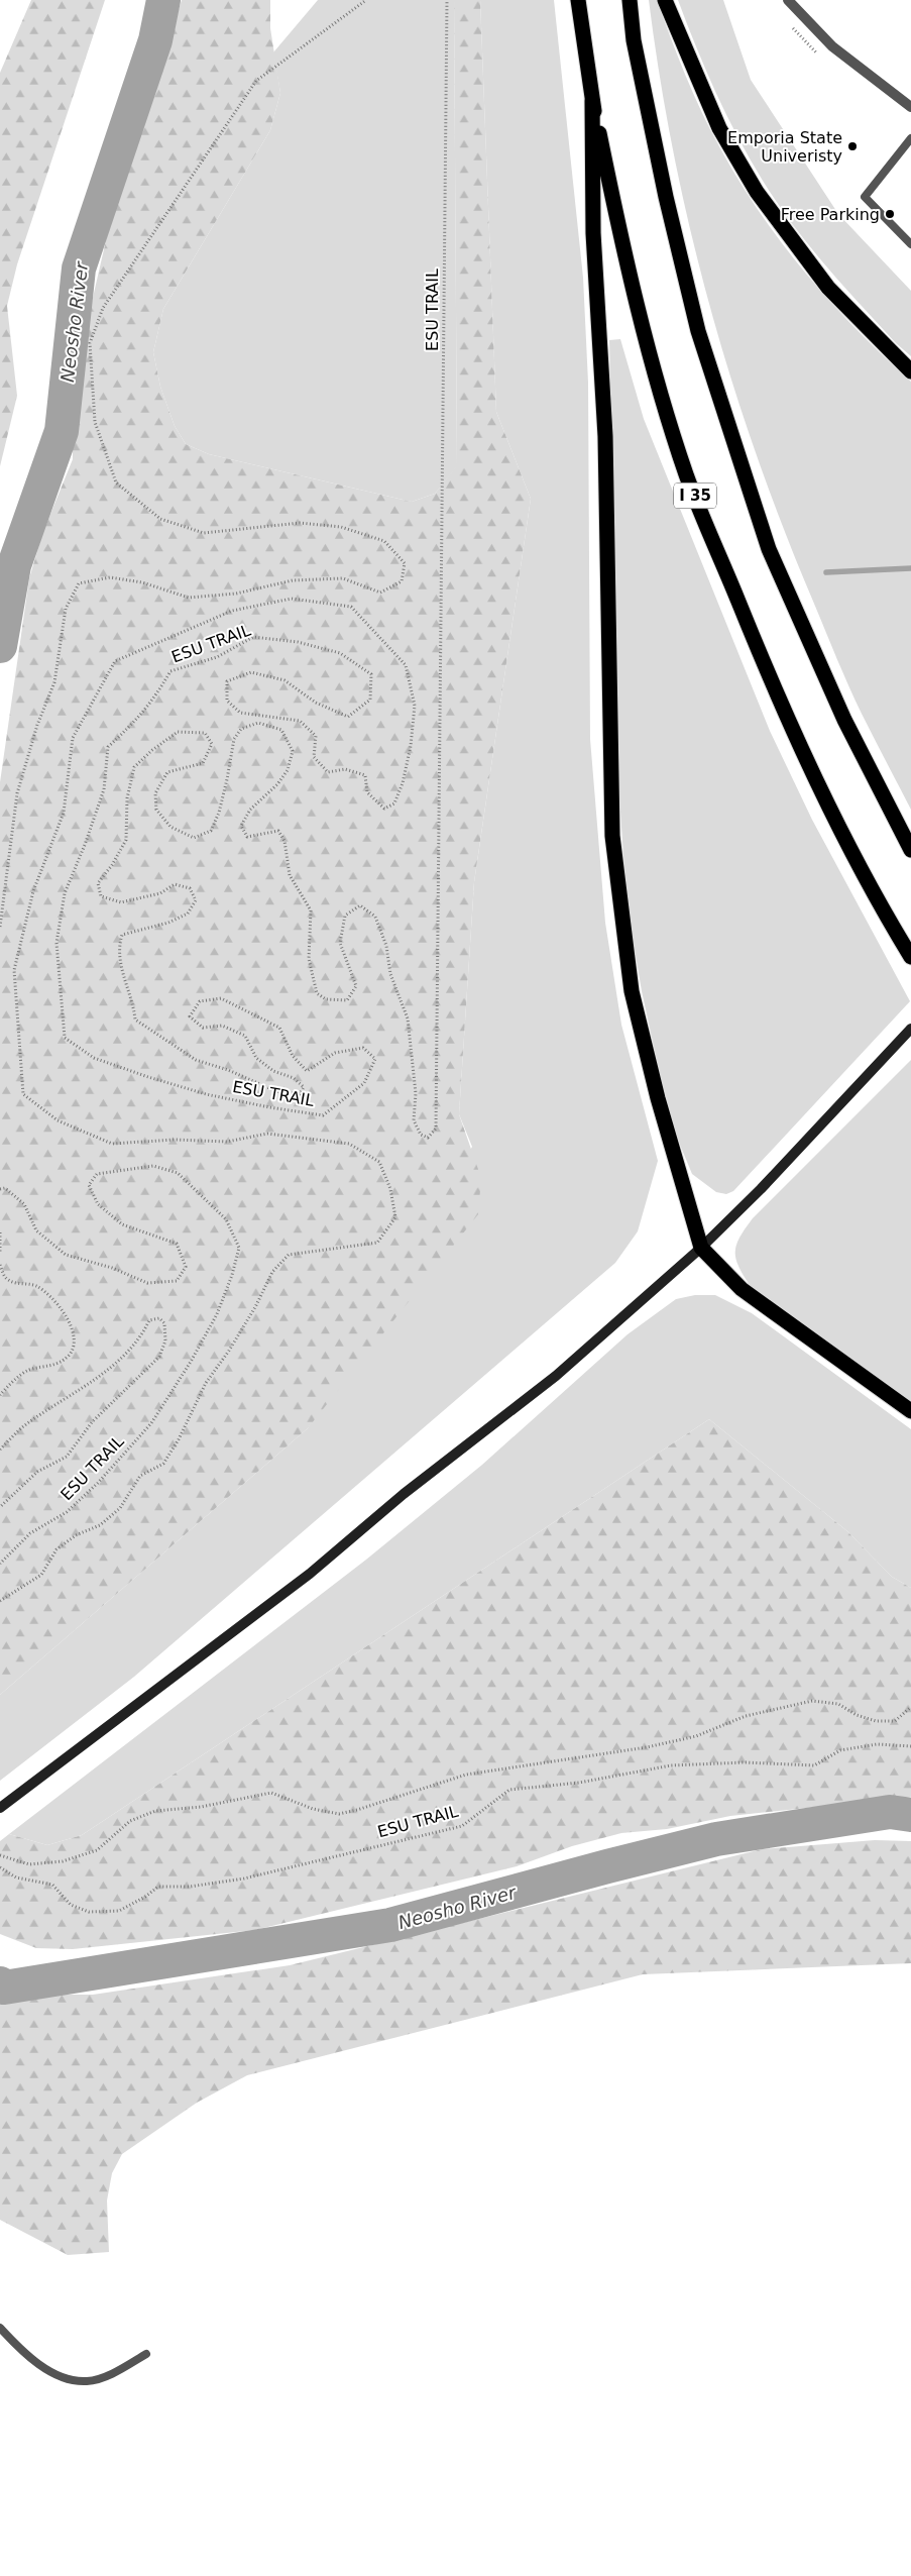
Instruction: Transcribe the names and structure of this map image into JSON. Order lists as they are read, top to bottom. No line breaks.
{"streets":{"highway":["I 35"],"path":["ESU TRAIL"]},"water":["Neosho River"],"places":["Emporia State Univeristy","Free Parking"]}
